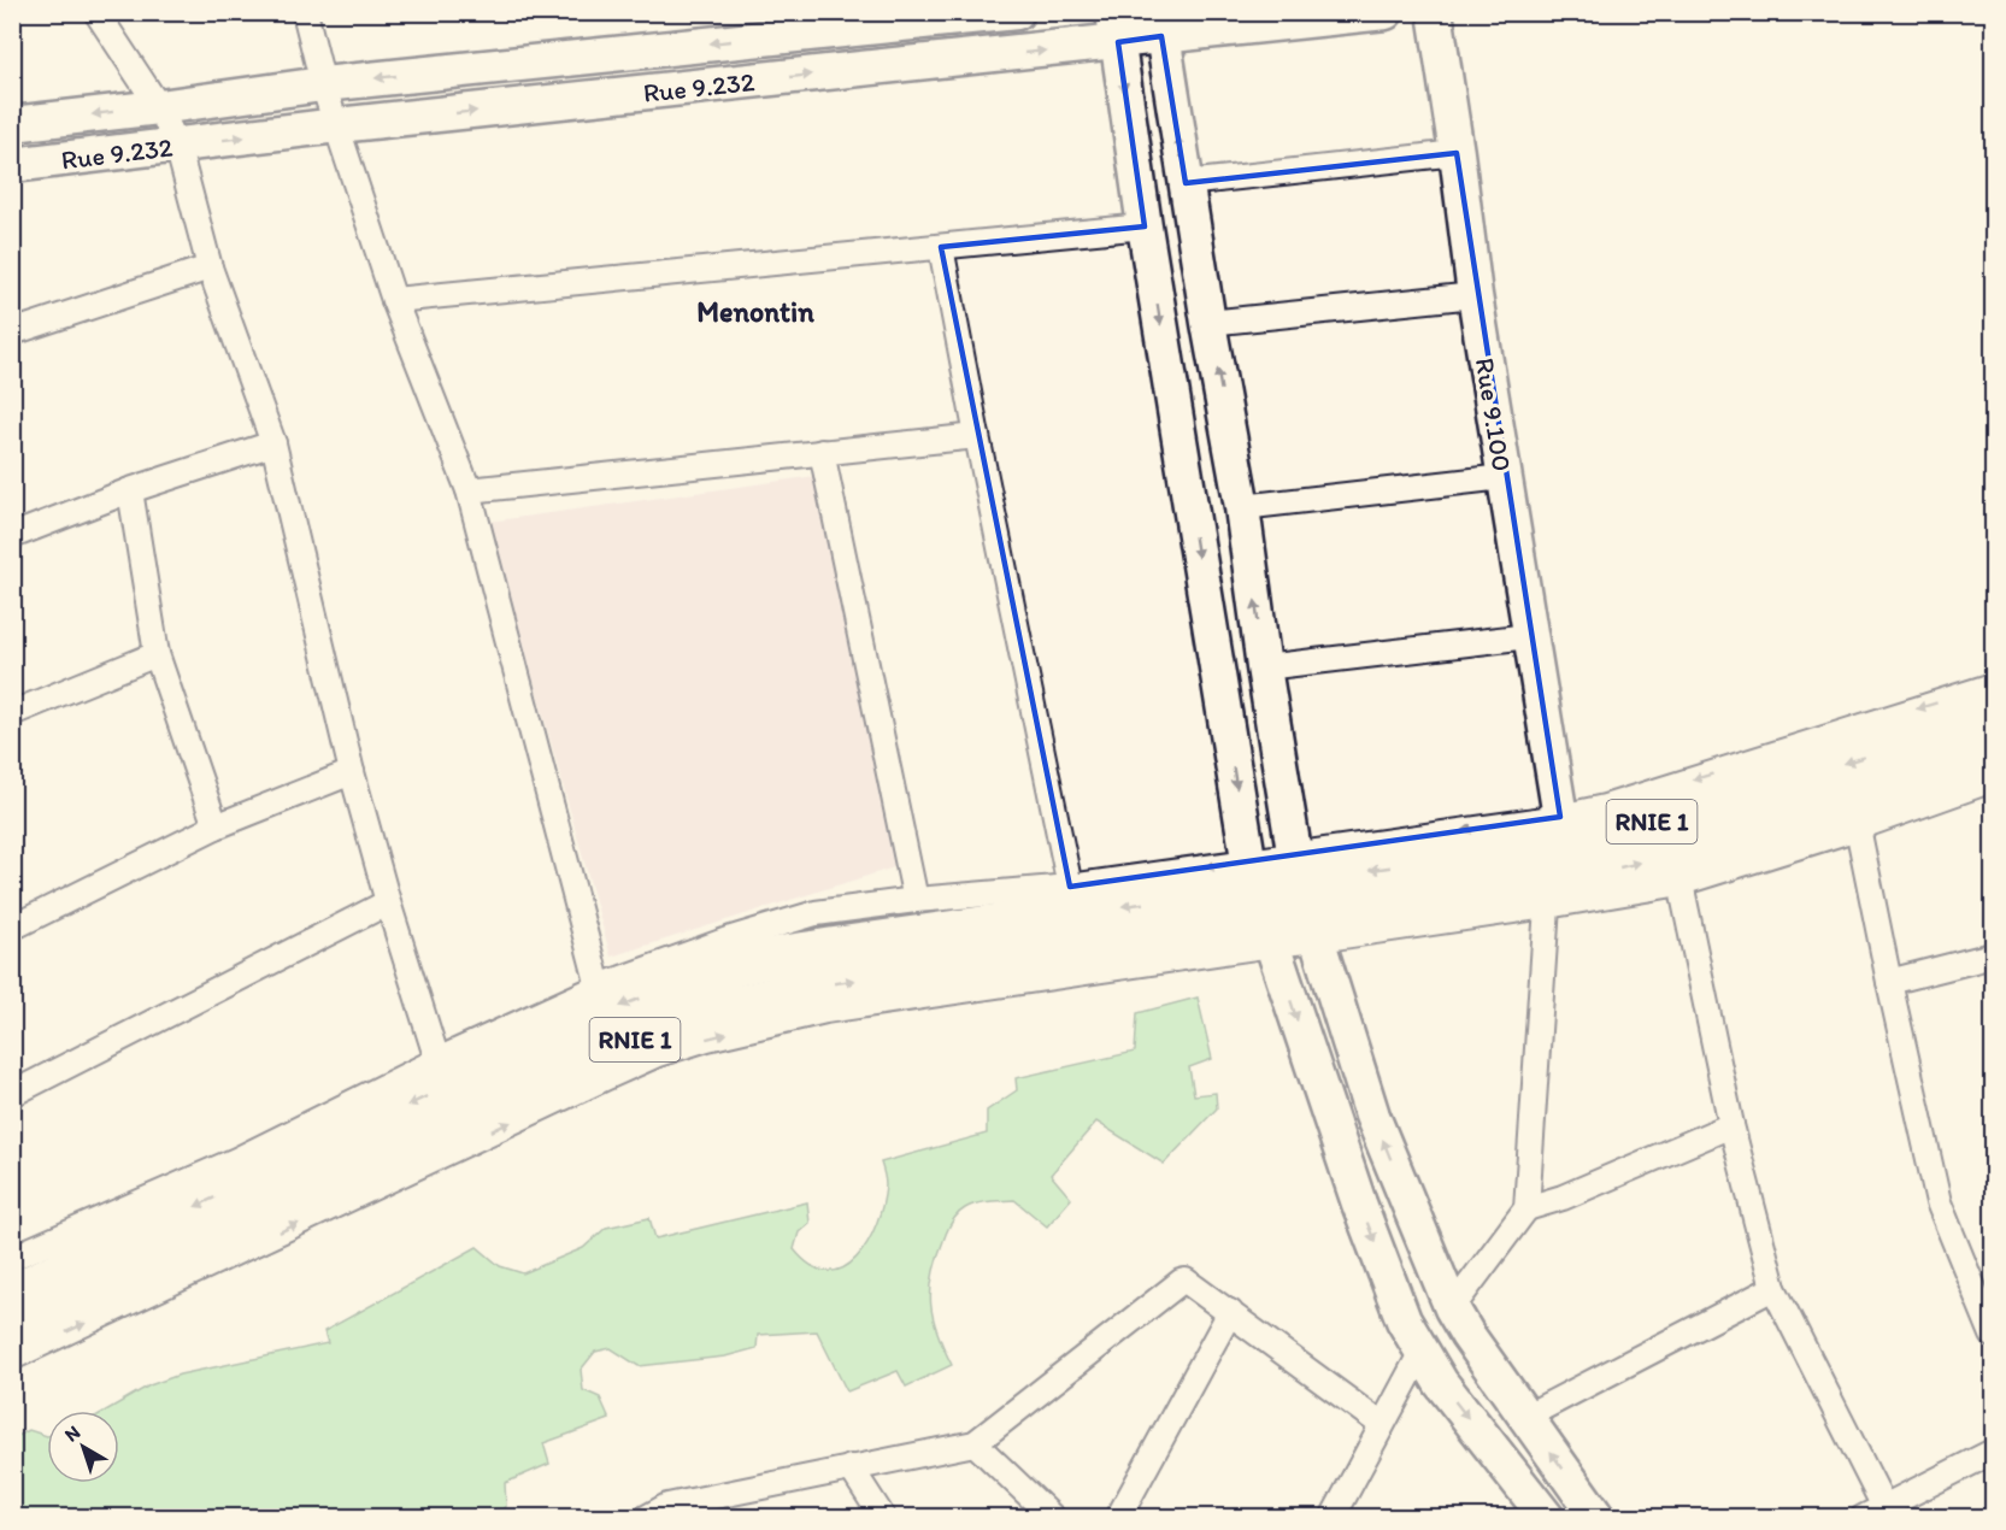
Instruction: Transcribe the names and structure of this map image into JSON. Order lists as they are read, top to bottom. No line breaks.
{"streets":{"highway":["RNIE 1"],"street":["Rue 9.232","Rue 9.100"]},"districts":["Menontin"],"north":"top left"}
